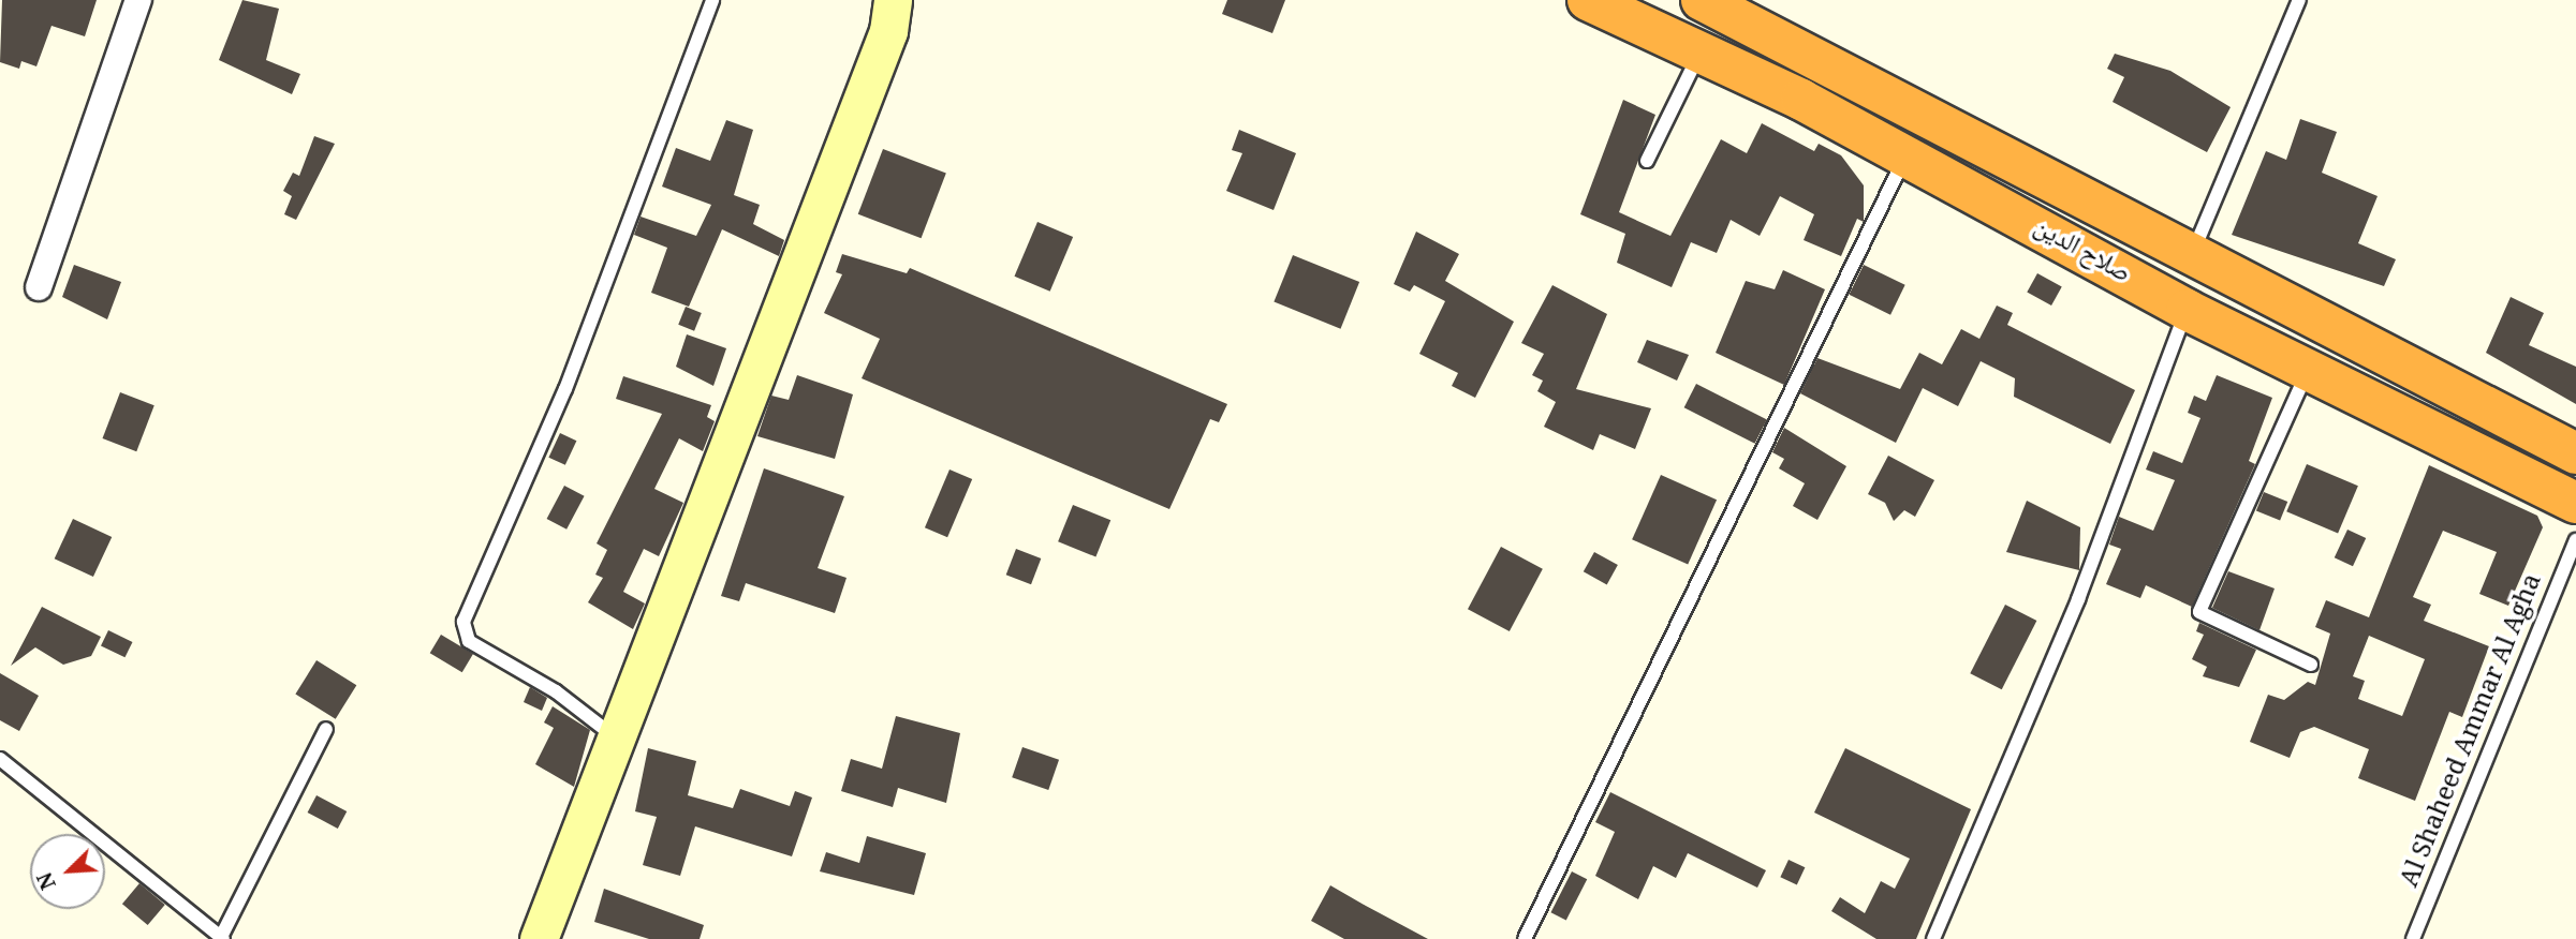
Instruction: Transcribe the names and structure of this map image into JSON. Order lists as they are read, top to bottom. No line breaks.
{"streets":{"highway":["صلاح الدين"],"lane":["Al Shaheed Ammar Al Agha"]},"north":"bottom left"}
